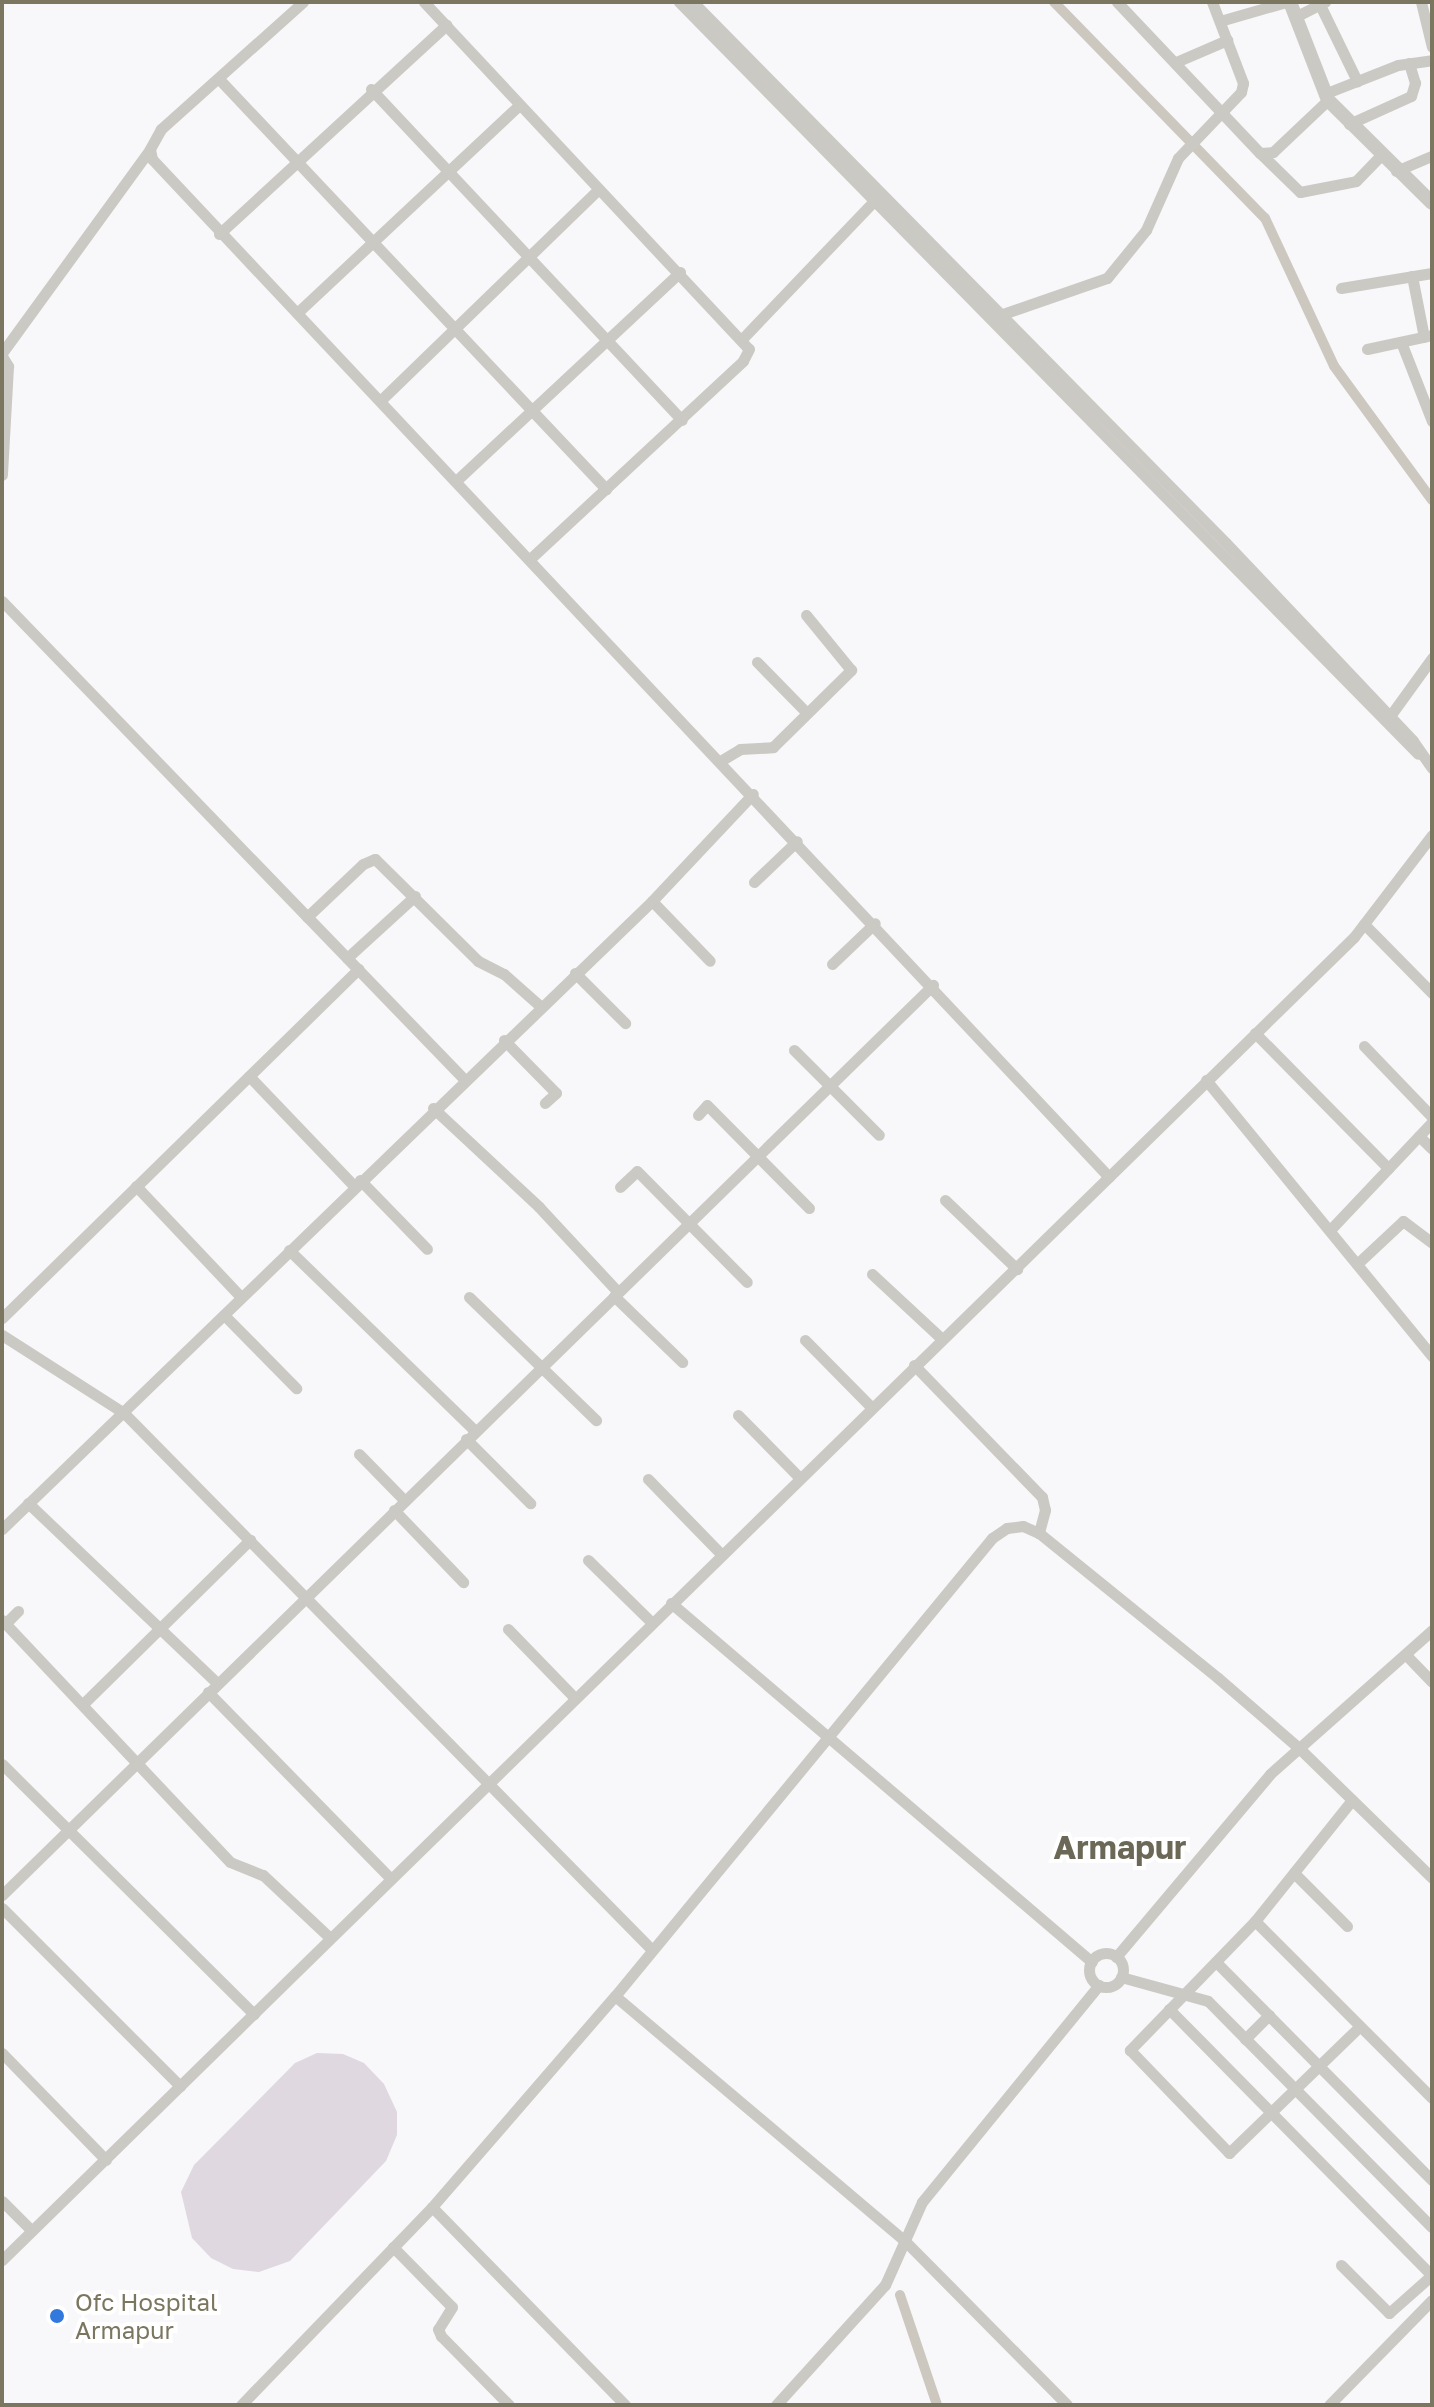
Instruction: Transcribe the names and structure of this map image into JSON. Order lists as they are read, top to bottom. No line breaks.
{"districts":["Armapur"],"places":["Ofc Hospital Armapur"]}
